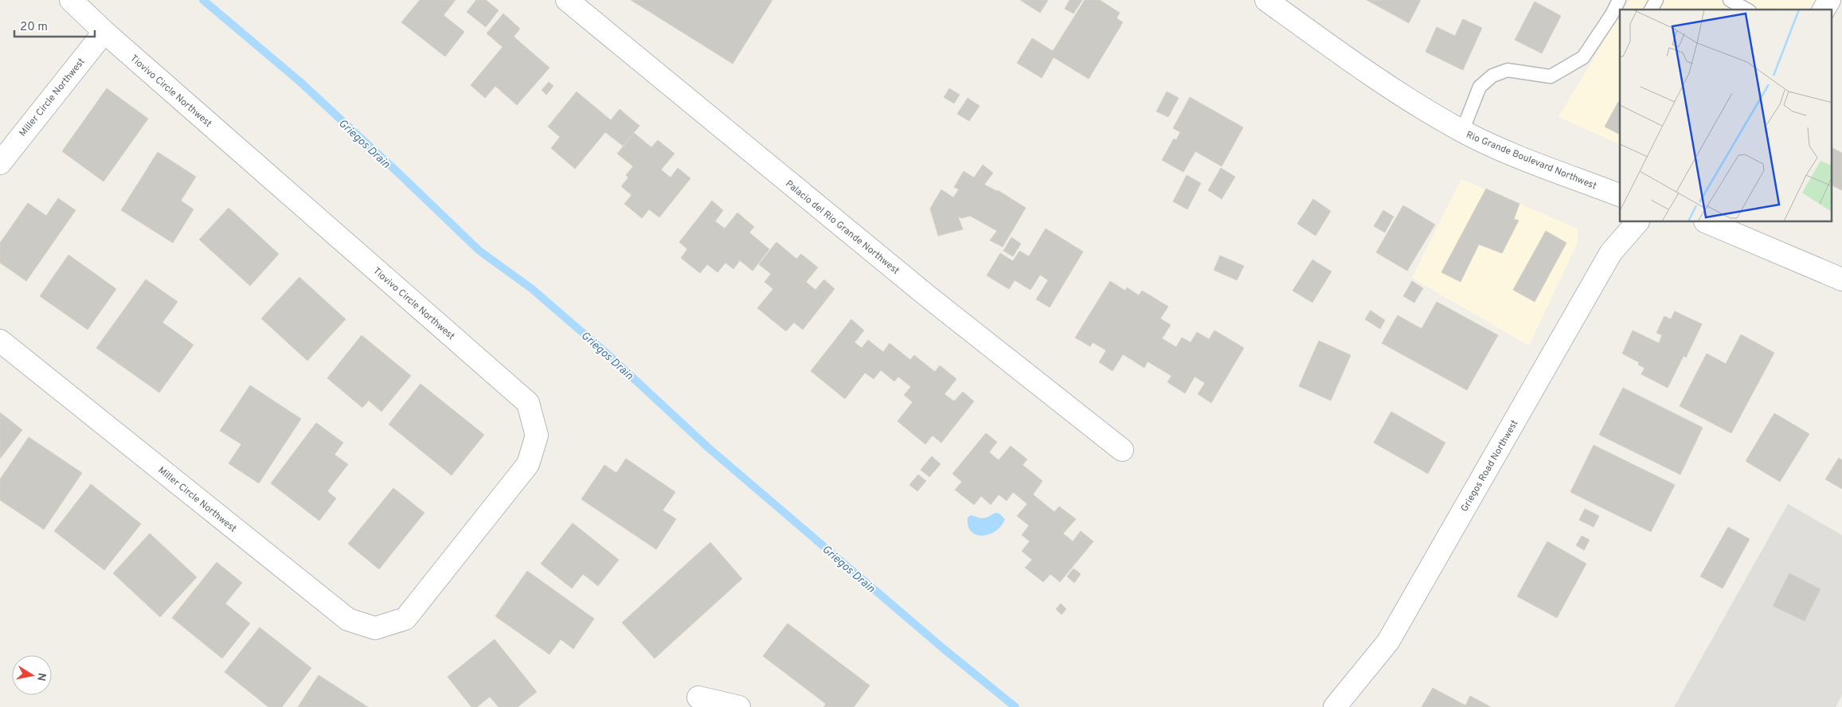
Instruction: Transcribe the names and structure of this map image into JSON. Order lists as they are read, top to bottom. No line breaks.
{"streets":{"street":["Tiovivo Circle Northwest","Miller Circle Northwest","Rio Grande Boulevard Northwest","Palacio del Rio Grande Northwest","Griegos Road Northwest"]},"crossings":[["Tiovivo Circle Northwest","Miller Circle Northwest"]],"water":["Griegos Drain"],"scale_bar":"20 m","north":"right"}
